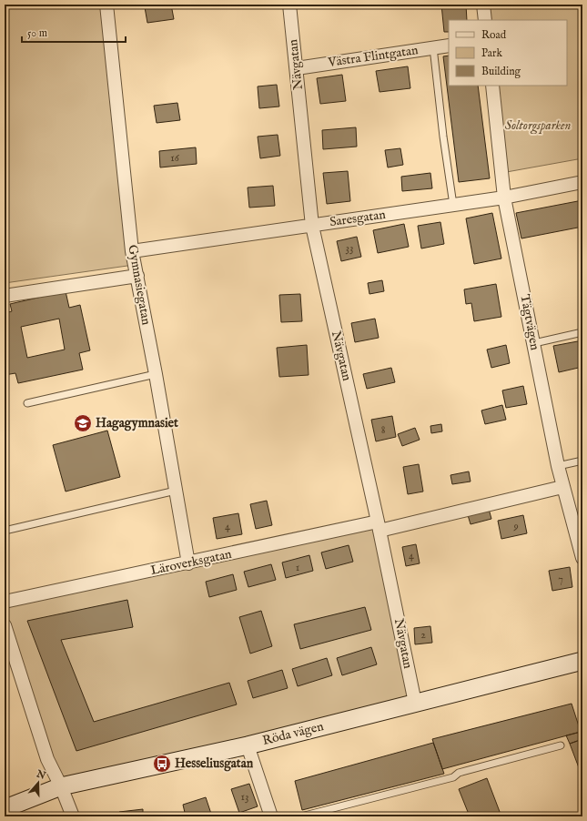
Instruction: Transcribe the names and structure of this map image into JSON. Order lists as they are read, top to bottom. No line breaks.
{"streets":{"street":["Västra Flintgatan","Nävgatan","Saresgatan","Gymnasiegatan","Tägtvägen","Läroverksgatan","Röda vägen"]},"crossings":[["Västra Flintgatan","Nävgatan"],["Nävgatan","Saresgatan"],["Nävgatan","Läroverksgatan"],["Nävgatan","Röda vägen"],["Saresgatan","Gymnasiegatan"],["Saresgatan","Tägtvägen"],["Gymnasiegatan","Läroverksgatan"],["Tägtvägen","Läroverksgatan"]],"parks":["Soltorgsparken"],"places":{"school or university":["Hagagymnasiet"],"bus stop":["Hesseliusgatan"]},"house_numbers":["16","33","8","4","9","4","1","7","2","13"],"legend":["Road","Park","Building"],"scale_bar":"50 m","north":"top"}
